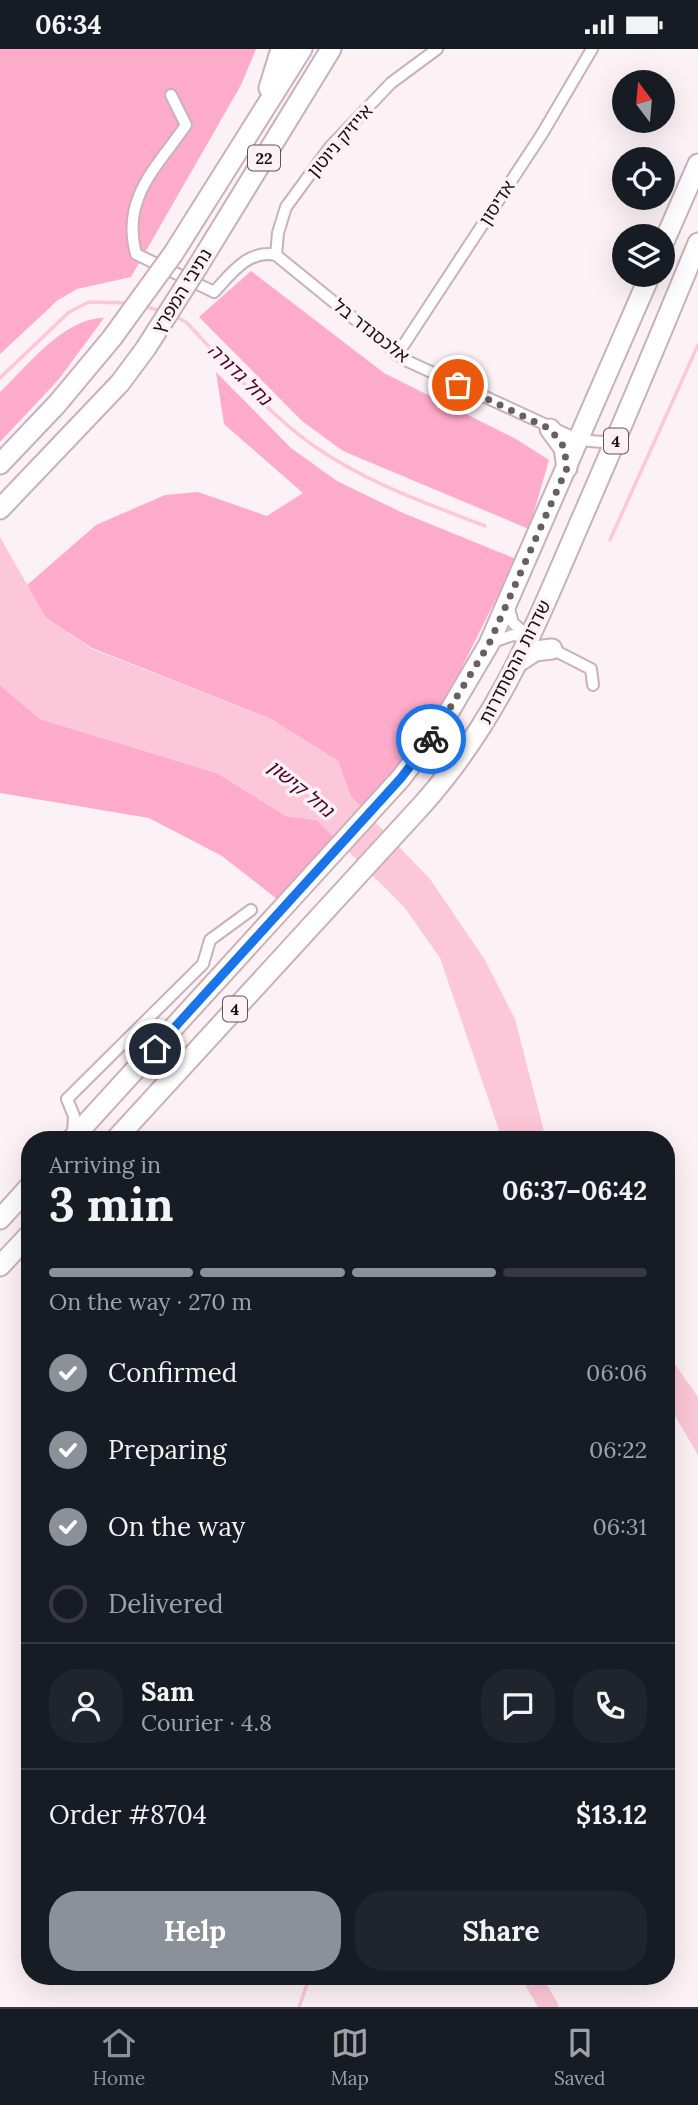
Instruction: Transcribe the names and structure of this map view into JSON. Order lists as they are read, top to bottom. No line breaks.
{"streets":{"highway":["22","נתיבי המפרץ","4","שדרות ההסתדרות"],"street":["אייזיק ניוטון","אדיסון","אלכסנדר בל"]},"crossings":[["אייזיק ניוטון","אלכסנדר בל"],["אדיסון","אלכסנדר בל"],["אלכסנדר בל","שדרות ההסתדרות"]],"water":["נחל גדורה","נחל קישון"],"north":"top","page":{"status":"06:34","heading":["3 min","Arriving in","06:37–06:42"],"panel":["Sam","Courier · 4.8","Order #8704","$13.12"],"bar":"On the way · 270 m","list":[["Confirmed","06:06"],["Preparing","06:22"],["On the way","06:31"],"Delivered"],"buttons":["Help","Share"],"tabs":["Home","Map","Saved"]}}
